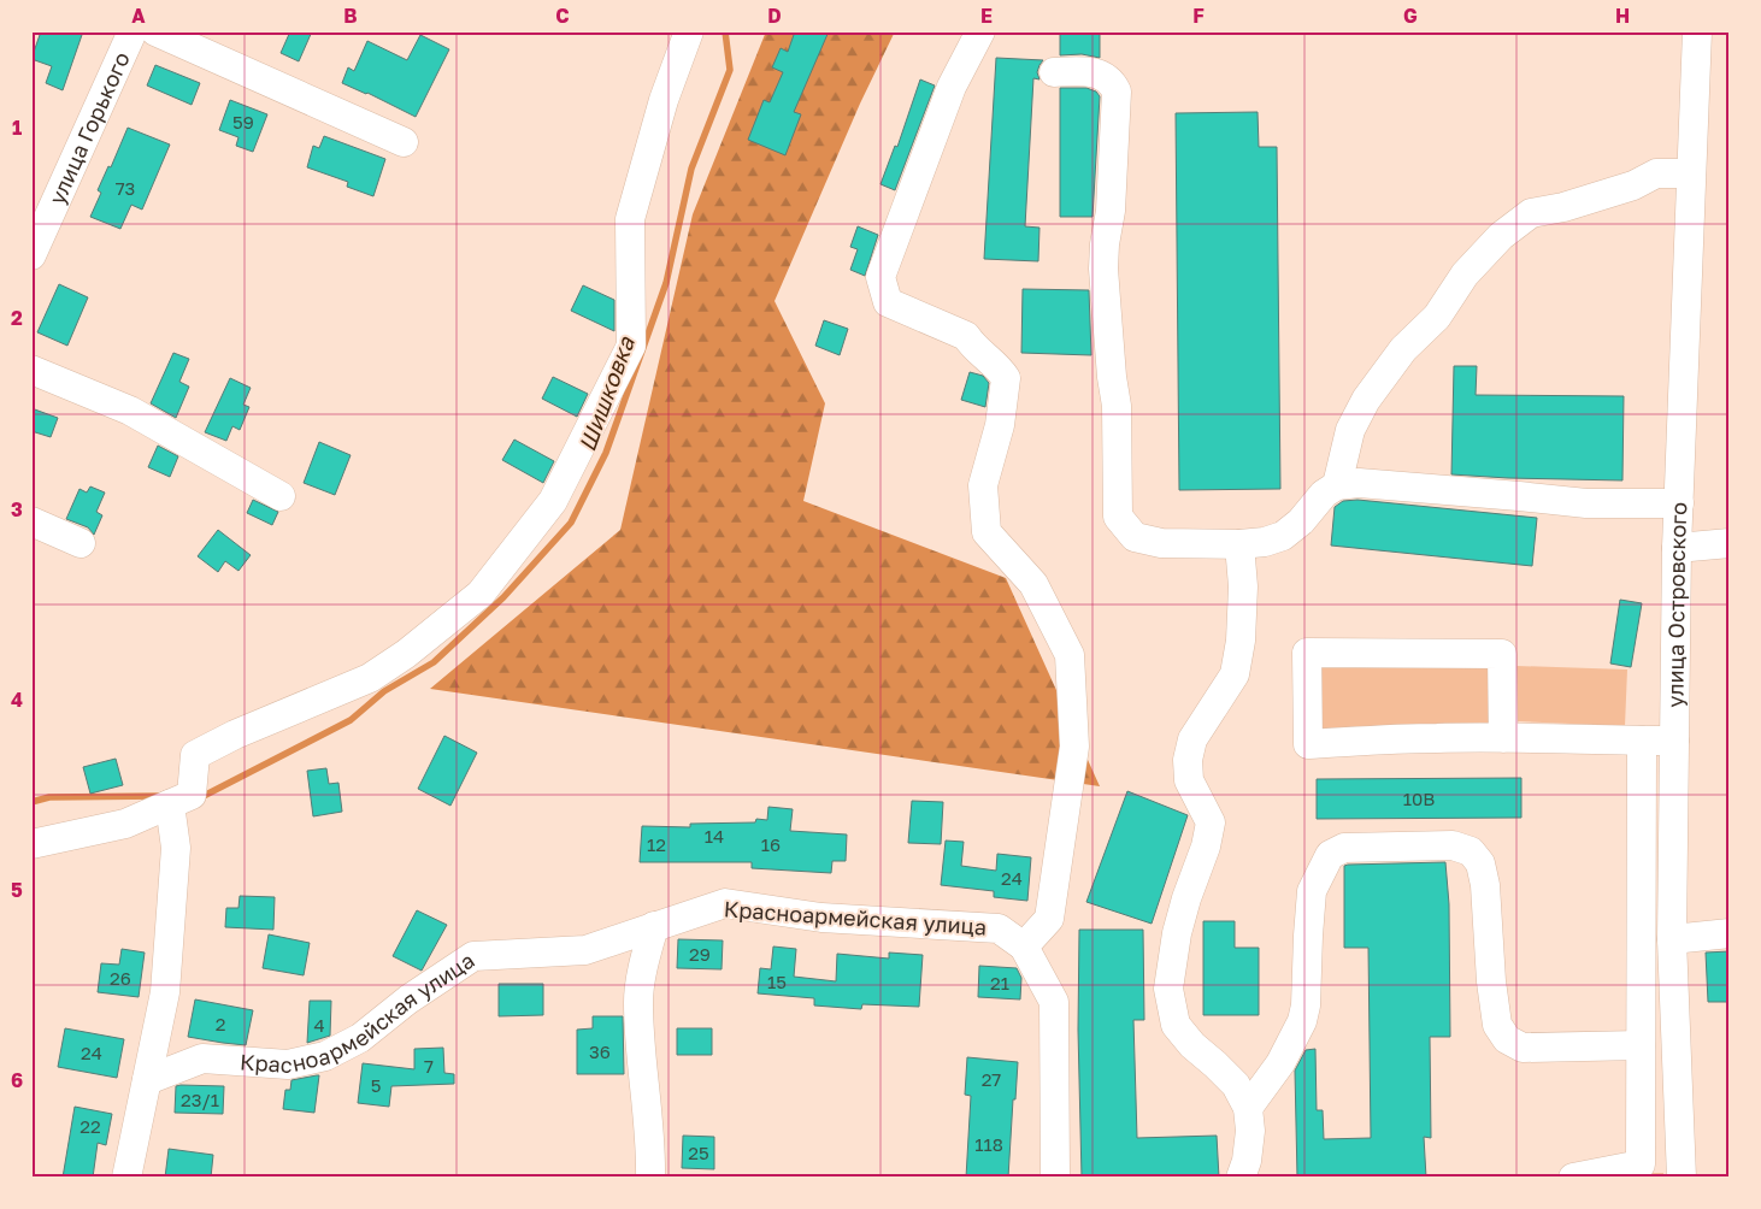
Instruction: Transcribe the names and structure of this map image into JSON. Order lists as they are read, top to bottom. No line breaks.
{"streets":{"street":["улица Горького","улица Островского","Красноармейская улица"]},"water":["Шишковка"],"house_numbers":["59","73","10В","14","12","16","24","29","26","15","21","2","4","36","24","7","27","5","23/1","22","118","25"],"grid":{"columns":["A","B","C","D","E","F","G","H"],"rows":["1","2","3","4","5","6"]}}
